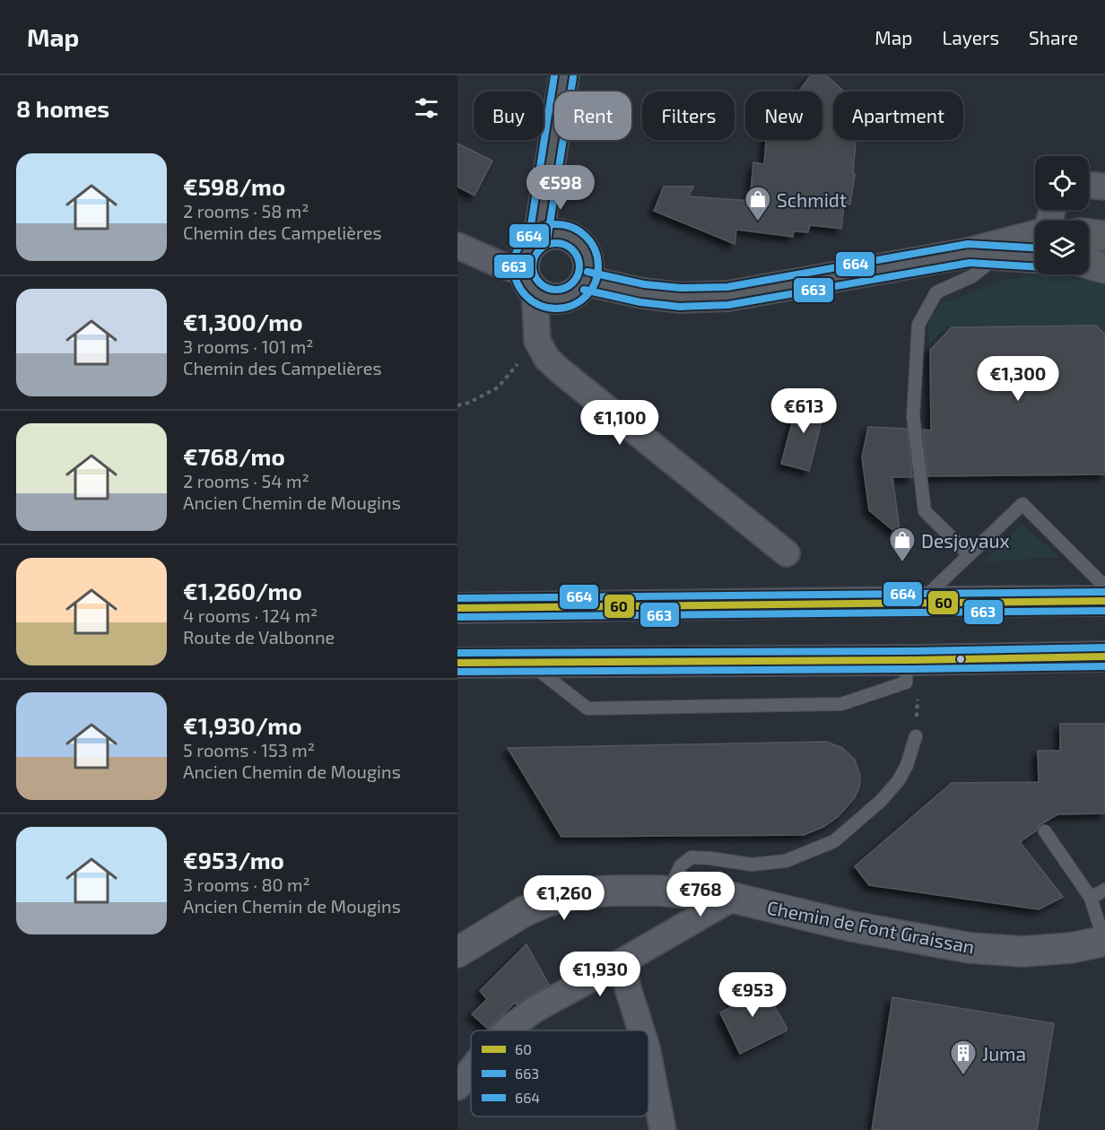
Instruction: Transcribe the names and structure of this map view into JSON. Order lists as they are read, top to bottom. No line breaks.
{"streets":{"street":["Chemin de Font Graissan"]},"places":{"shop":["Schmidt","Desjoyaux"],"building":["Juma"]},"lines":["transit line 664","transit line 663","transit line 60"],"legend":["60","663","664"],"page":{"header":"Map","nav":["Map","Layers","Share"],"heading":"8 homes","chip":["Buy","Rent","Filters","New","Apartment"],"list":[{"name":"€598/mo","note":"2 rooms · 58 m² · Chemin des Campelières"},{"name":"€1,300/mo","note":"3 rooms · 101 m² · Chemin des Campelières"},{"name":"€768/mo","note":"2 rooms · 54 m² · Ancien Chemin de Mougins"},{"name":"€1,260/mo","note":"4 rooms · 124 m² · Route de Valbonne"},{"name":"€1,930/mo","note":"5 rooms · 153 m² · Ancien Chemin de Mougins"},{"name":"€953/mo","note":"3 rooms · 80 m² · Ancien Chemin de Mougins"}],"price":["€598","€1,300","€613","€1,100","€768","€1,260","€1,930","€953"]}}
